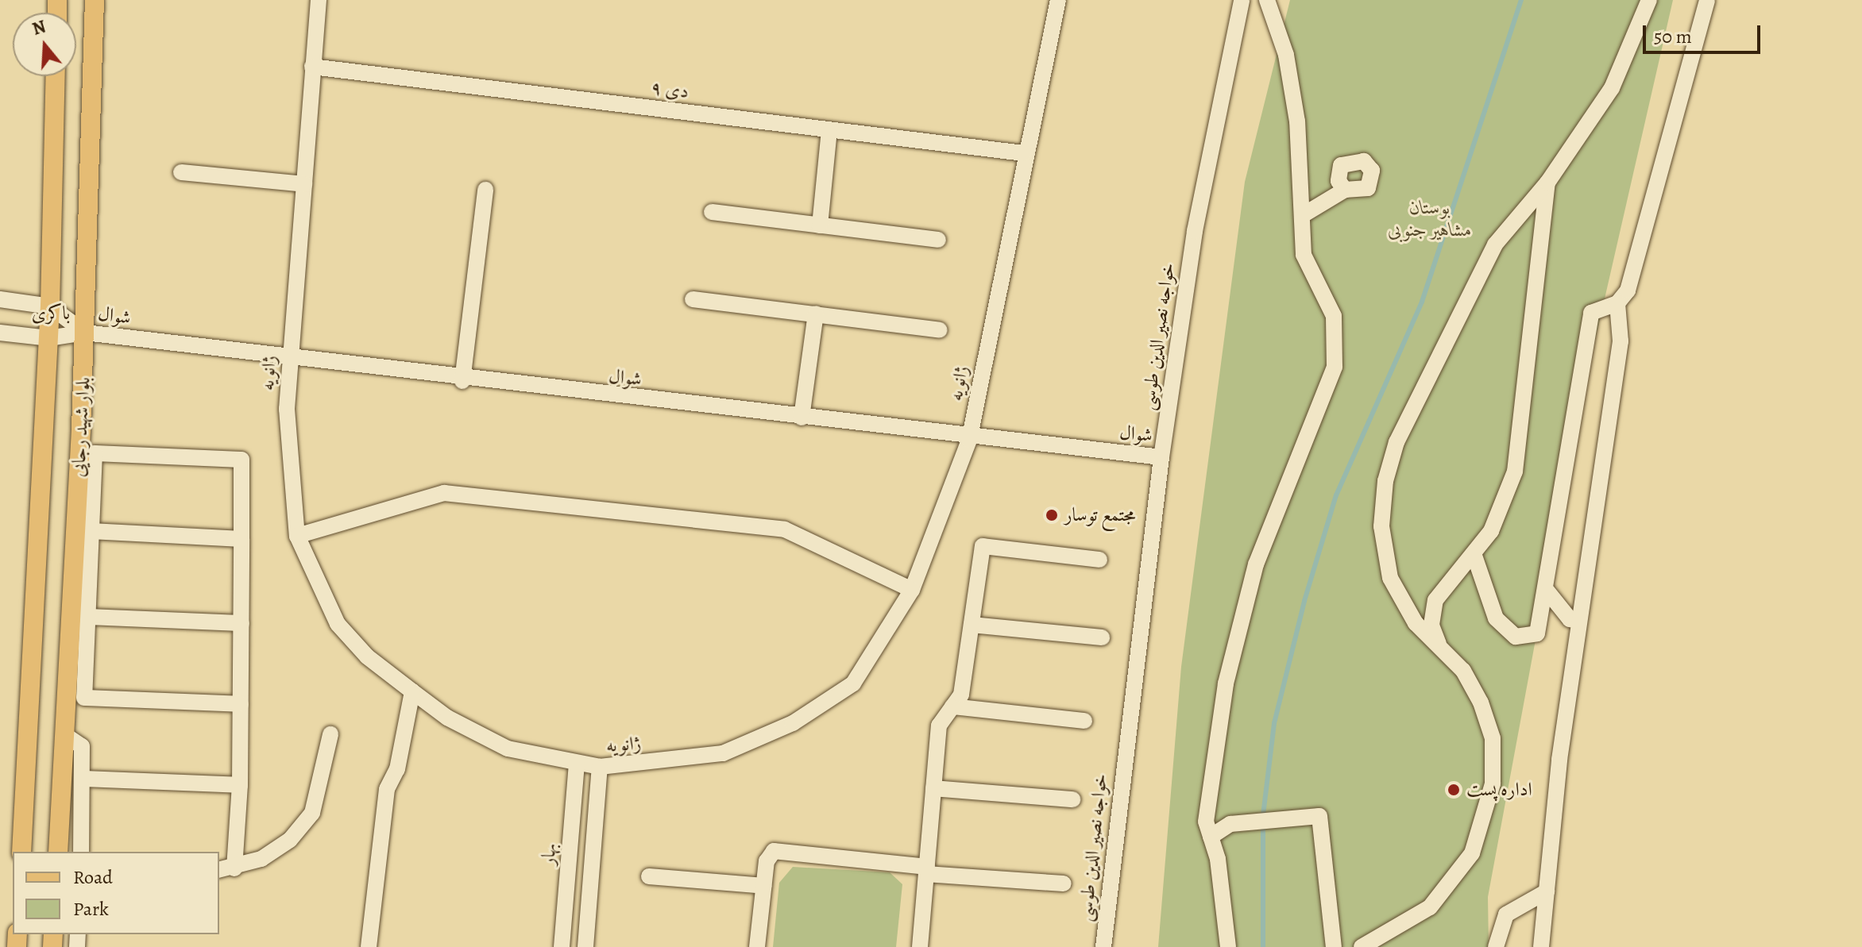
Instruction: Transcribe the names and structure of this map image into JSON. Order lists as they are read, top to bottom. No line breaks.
{"streets":{"main road":["بلوار شهید رجایی"],"street":["۹ دی","باکری","شوال","خواجه نصیر الدین طوسی","ژانویه","بهار"]},"crossings":[["۹ دی","ژانویه"],["باکری","شوال"],["باکری","بلوار شهید رجایی"],["شوال","خواجه نصیر الدین طوسی"],["شوال","ژانویه"],["شوال","بلوار شهید رجایی"],["ژانویه","بهار"]],"parks":["بوستان مشاهیر جنوبی"],"places":["مجتمع توسار","اداره پست"],"legend":["Road","Park"],"scale_bar":"50 m","north":"top"}
